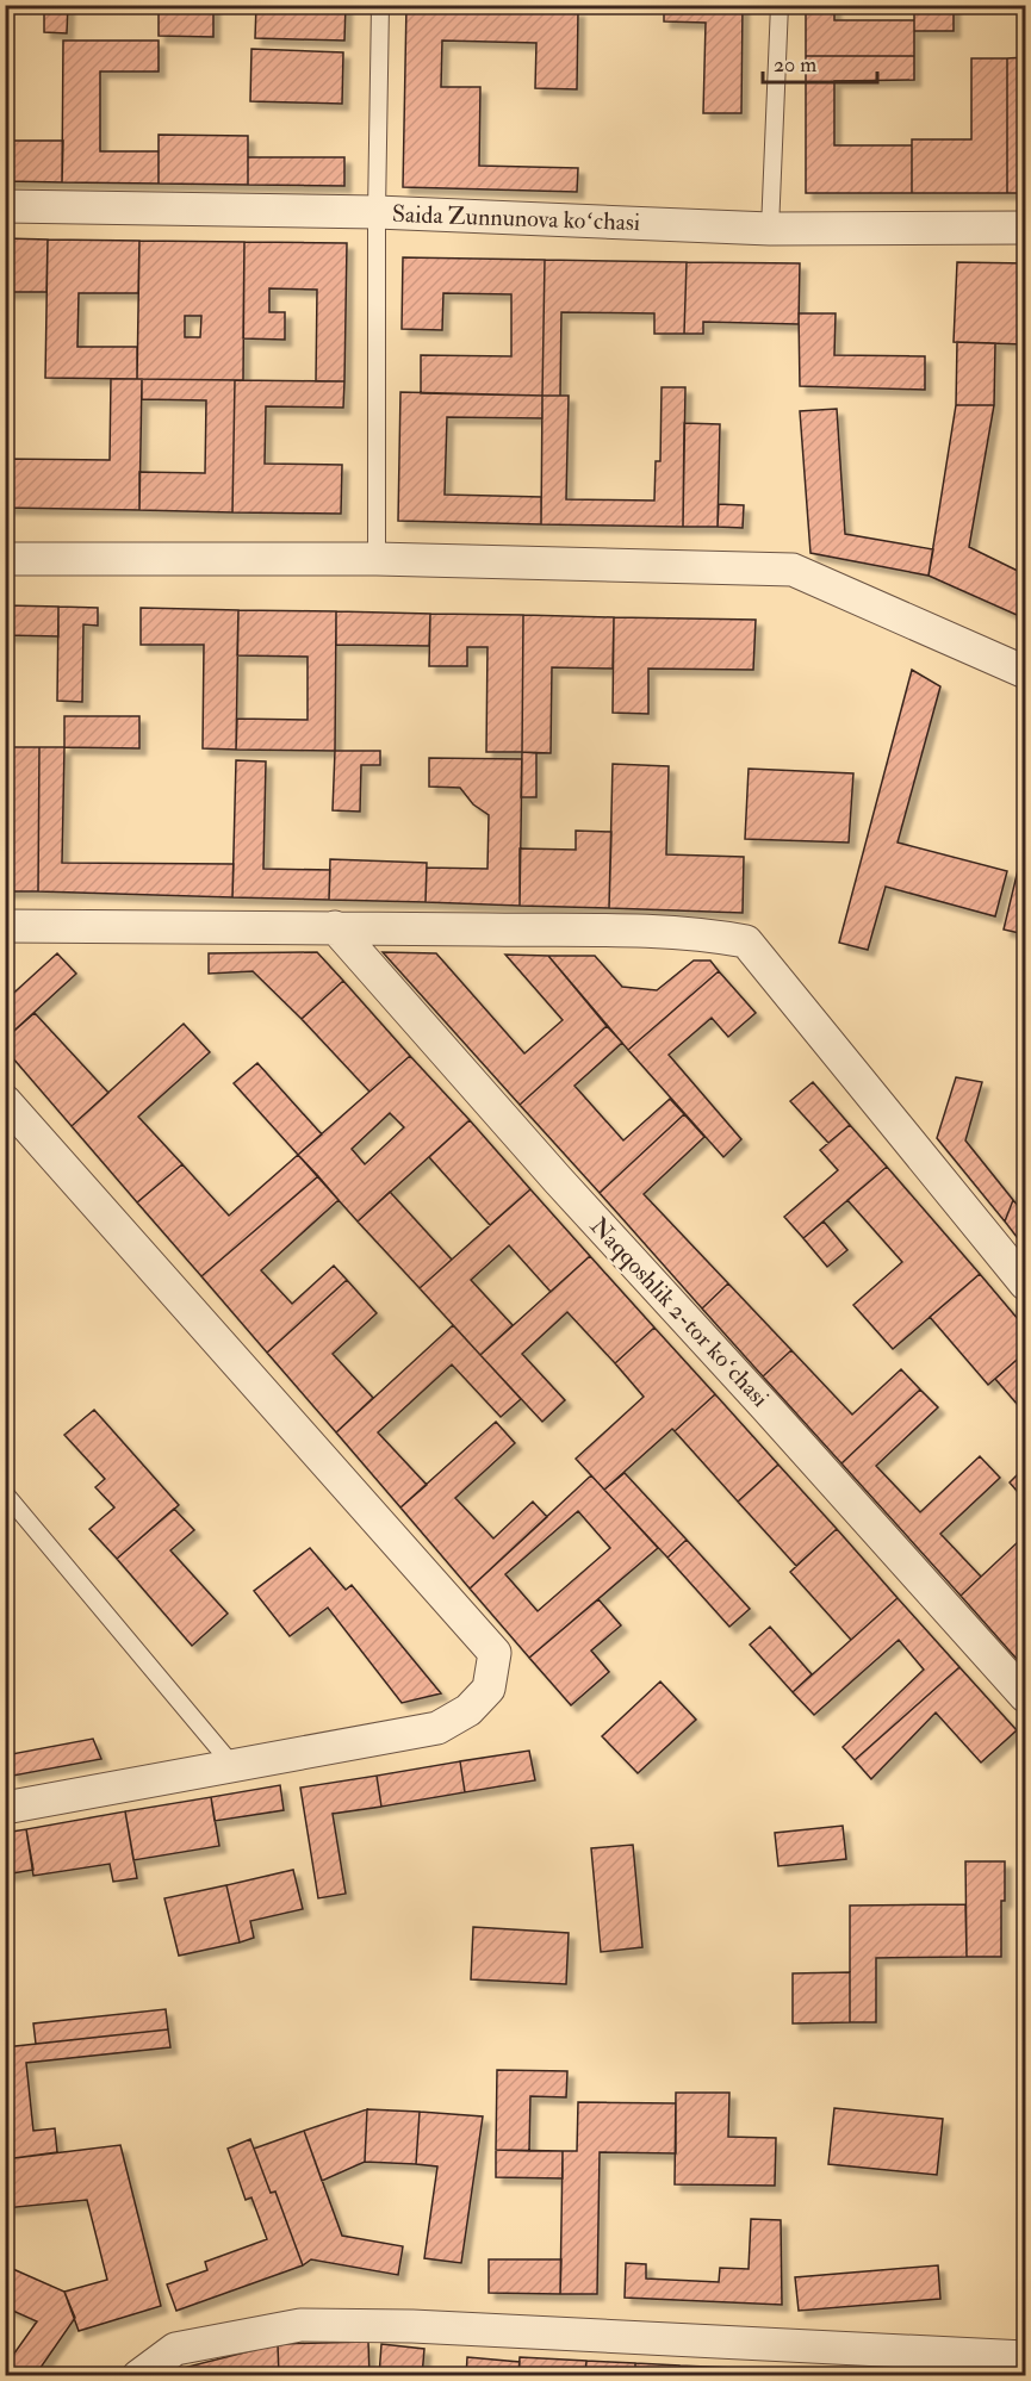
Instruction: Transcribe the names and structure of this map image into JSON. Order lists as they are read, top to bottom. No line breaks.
{"streets":{"street":["Saida Zunnunova koʻchasi","Naqqoshlik 2-tor koʻchasi"]},"scale_bar":"20 m"}
